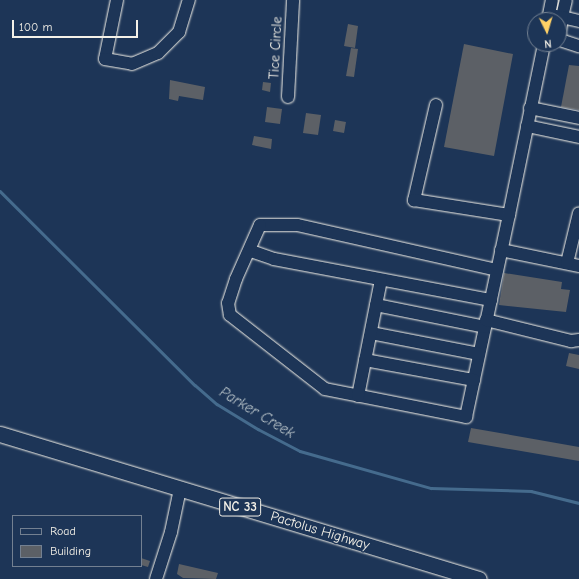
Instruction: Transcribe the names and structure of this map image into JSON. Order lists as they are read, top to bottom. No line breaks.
{"streets":{"main road":["NC 33","Pactolus Highway"],"street":["Tice Circle"]},"water":["Parker Creek"],"legend":["Road","Building"],"scale_bar":"100 m","north":"bottom"}
